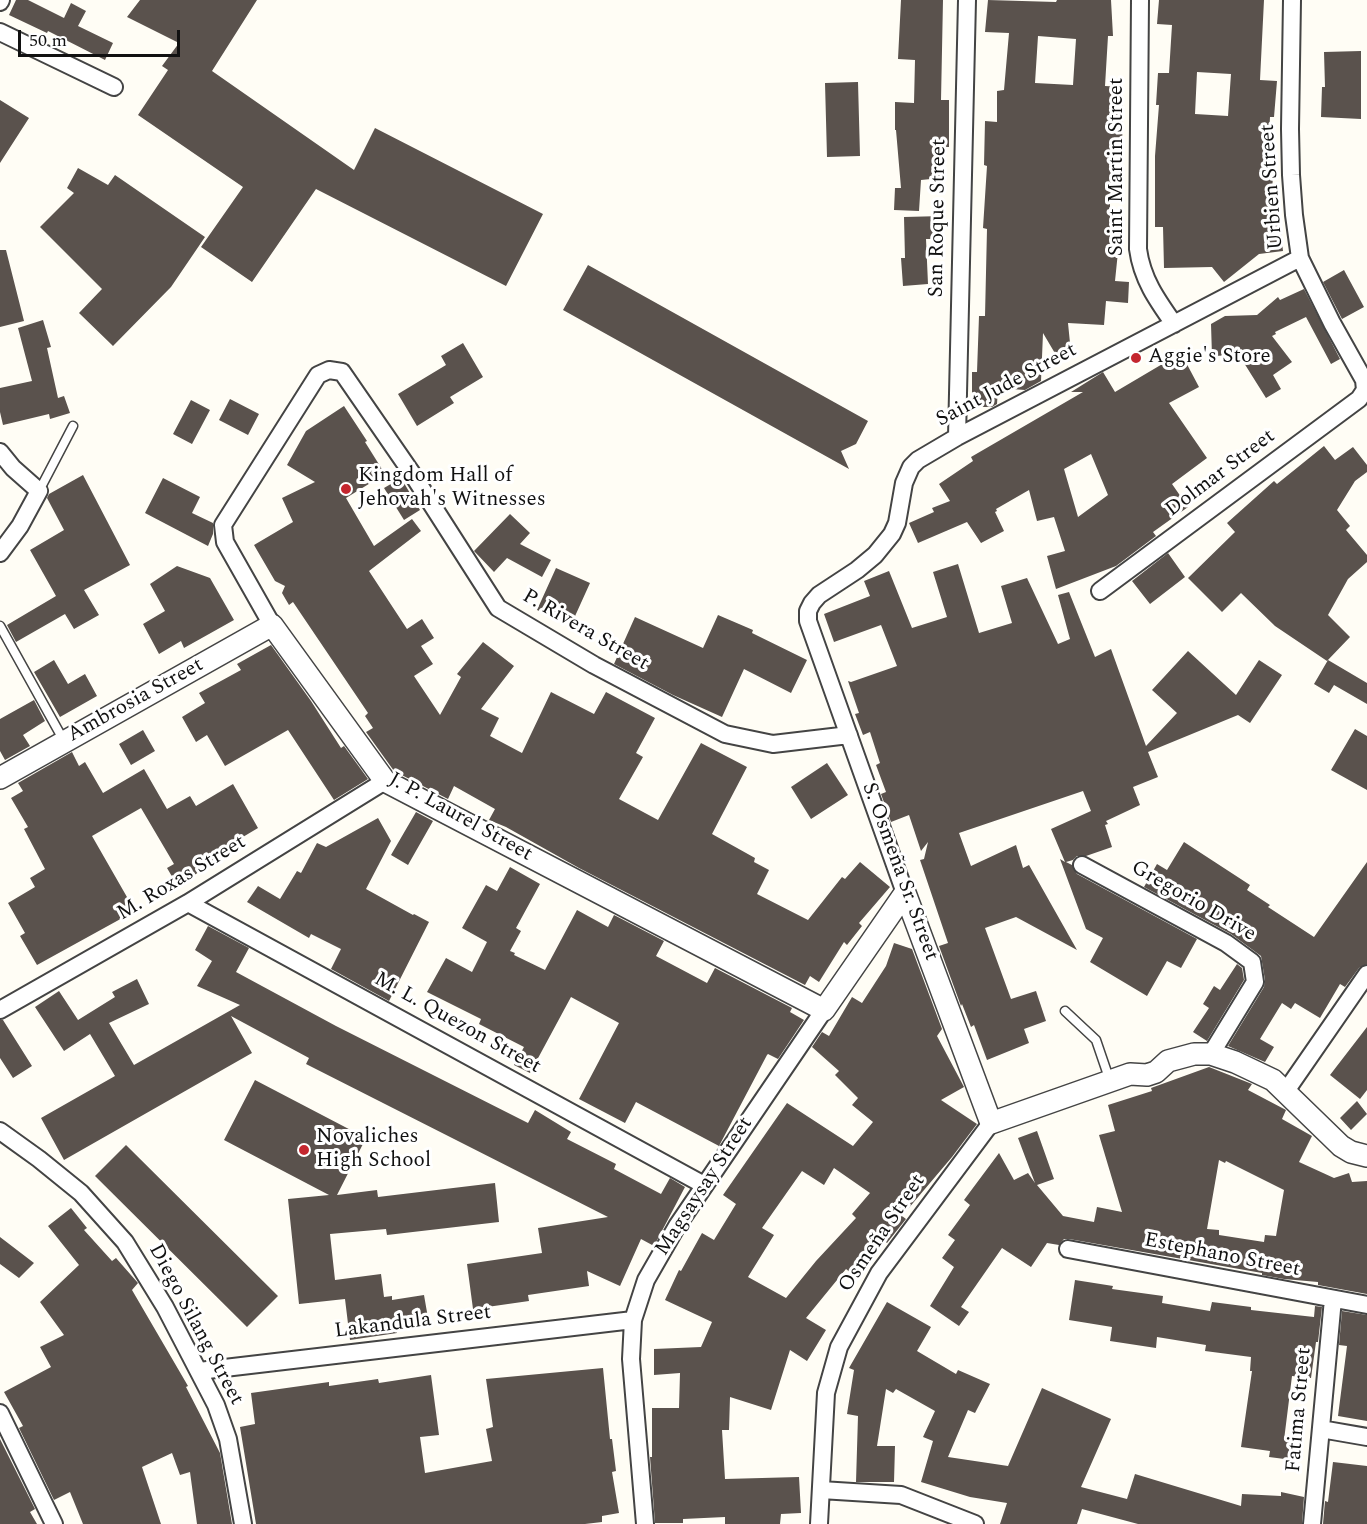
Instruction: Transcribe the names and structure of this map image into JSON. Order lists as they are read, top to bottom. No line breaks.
{"streets":{"street":["Saint Martin Street","Urbien Street","San Roque Street","Saint Jude Street","Dolmar Street","P. Rivera Street","Ambrosia Street","J. P. Laurel Street","S. Osmeña Sr. Street","M. Roxas Street","Gregorio Drive","M. L. Quezon Street","Magsaysay Street","Osmeña Street","Estephano Street","Lakandula Street","Diego Silang Street","Fatima Street"]},"crossings":[["Saint Martin Street","Saint Jude Street"],["Urbien Street","Saint Jude Street"],["Urbien Street","Dolmar Street"],["San Roque Street","Saint Jude Street"],["Saint Jude Street","S. Osmeña Sr. Street"],["P. Rivera Street","J. P. Laurel Street"],["P. Rivera Street","S. Osmeña Sr. Street"],["Ambrosia Street","J. P. Laurel Street"],["J. P. Laurel Street","M. Roxas Street"],["J. P. Laurel Street","Magsaysay Street"],["S. Osmeña Sr. Street","Magsaysay Street"],["S. Osmeña Sr. Street","Osmeña Street"],["M. Roxas Street","M. L. Quezon Street"],["M. L. Quezon Street","Magsaysay Street"],["Magsaysay Street","Lakandula Street"],["Estephano Street","Fatima Street"],["Lakandula Street","Diego Silang Street"]],"places":["Aggie's Store","Kingdom Hall of Jehovah's Witnesses","Novaliches High School"],"scale_bar":"50 m"}
